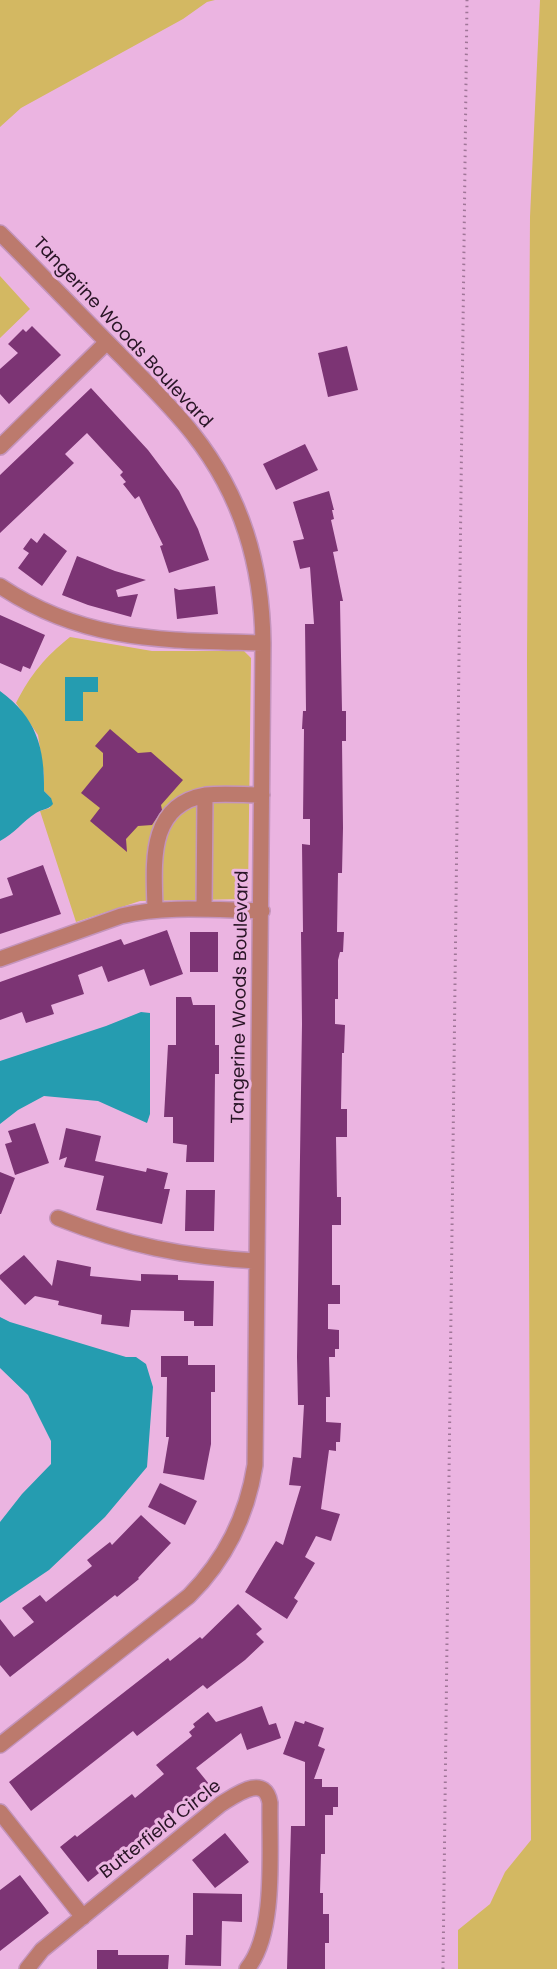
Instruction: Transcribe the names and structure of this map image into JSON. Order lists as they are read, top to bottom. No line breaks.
{"streets":{"street":["Tangerine Woods Boulevard","Butterfield Circle"]}}
